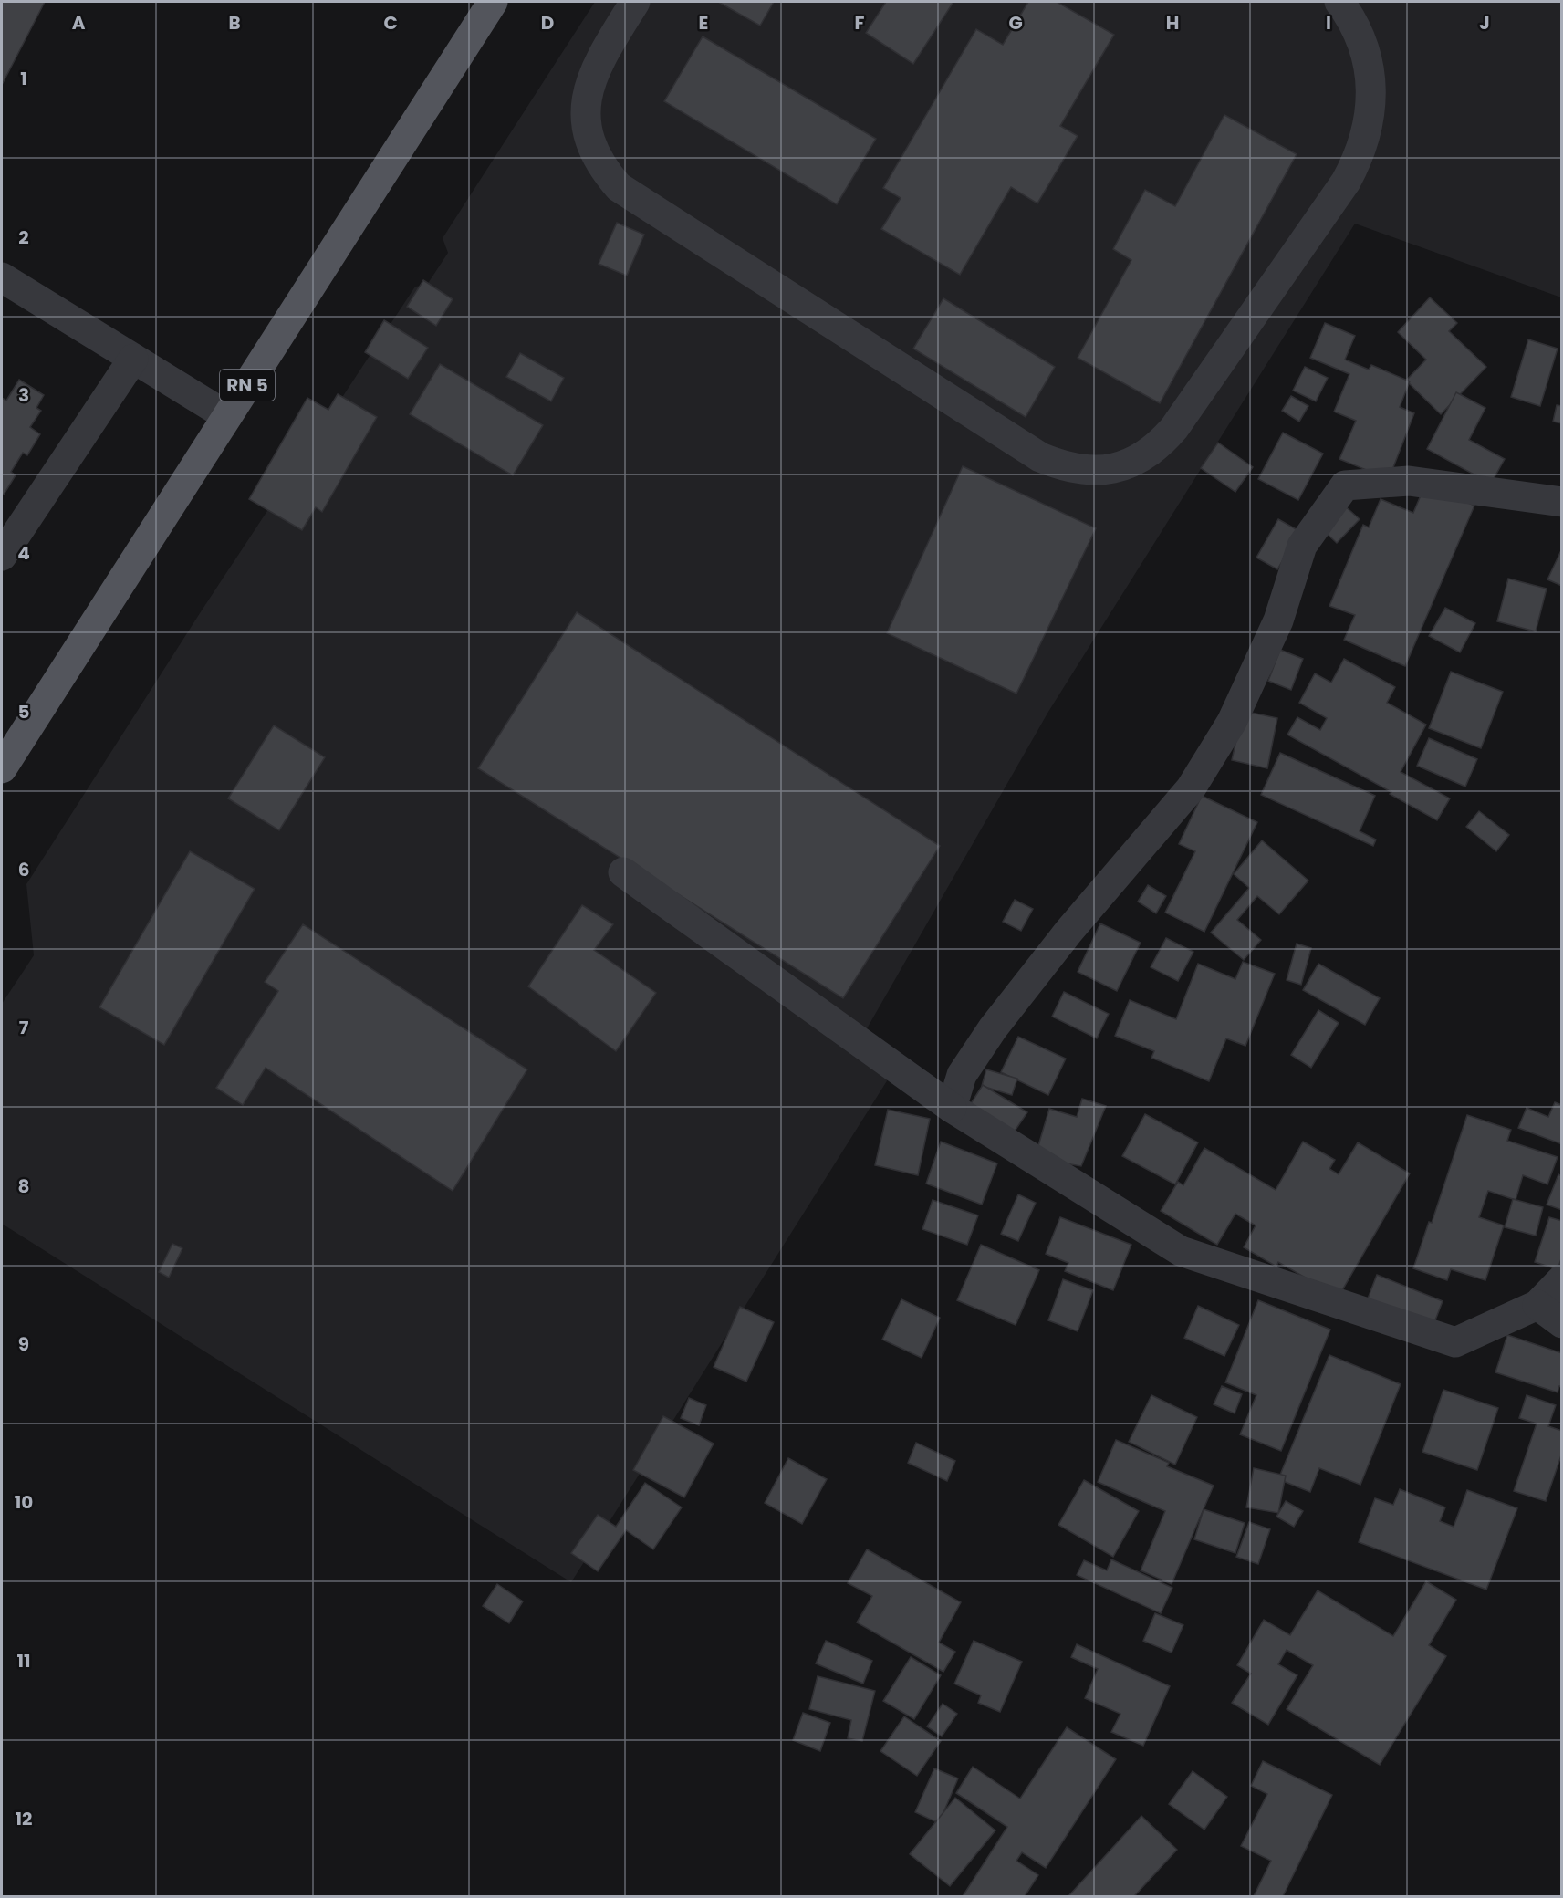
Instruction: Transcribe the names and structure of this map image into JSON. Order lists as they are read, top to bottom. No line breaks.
{"streets":{"main road":["RN 5"]},"grid":{"columns":["A","B","C","D","E","F","G","H","I","J"],"rows":["1","2","3","4","5","6","7","8","9","10","11","12"]}}
